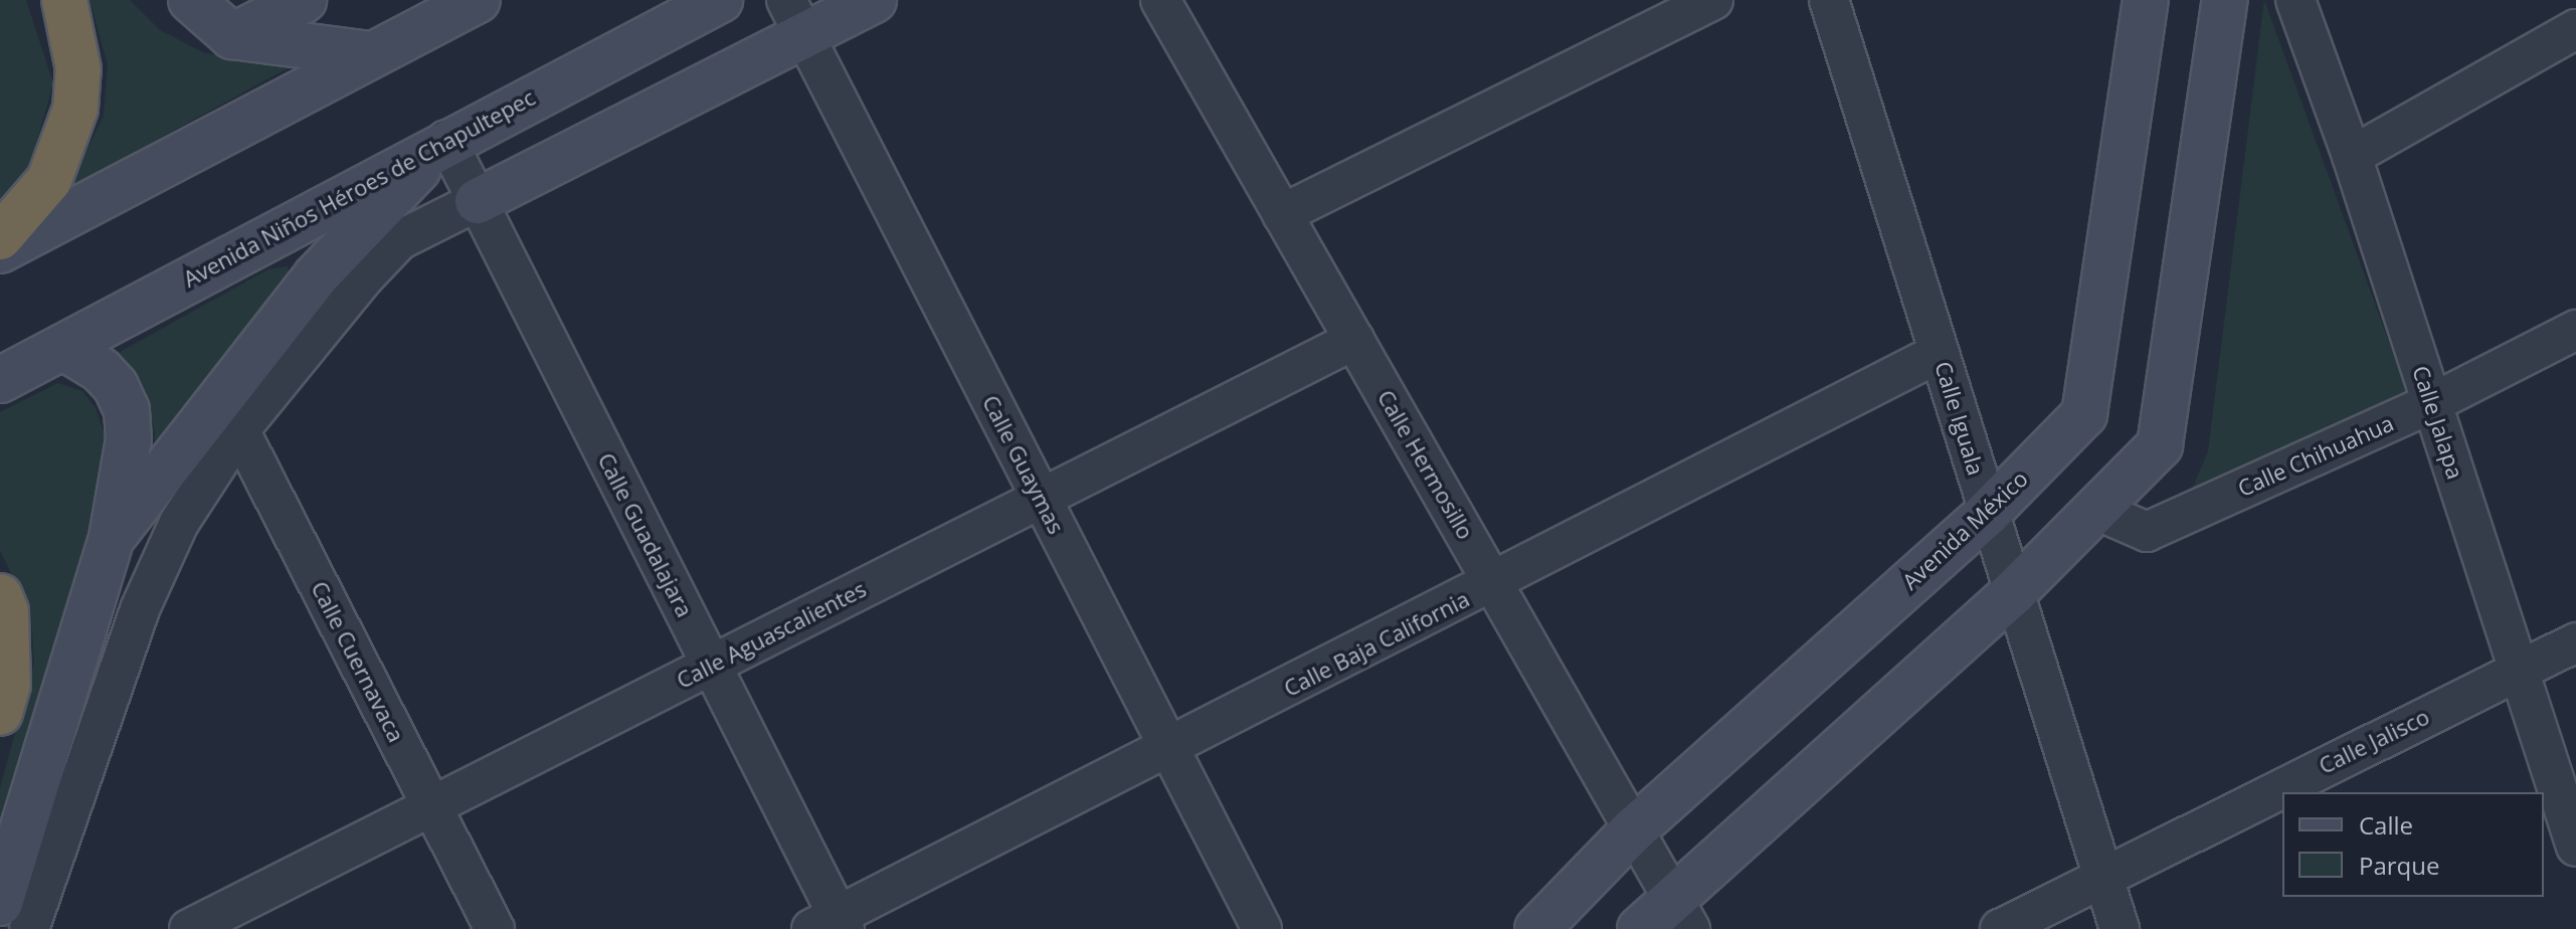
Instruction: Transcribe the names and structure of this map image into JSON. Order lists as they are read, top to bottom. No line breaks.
{"streets":{"street":["Avenida Niños Héroes de Chapultepec","Calle Iguala","Calle Jalapa","Calle Chihuahua","Calle Guaymas","Calle Hermosillo","Avenida México","Calle Guadalajara","Calle Aguascalientes","Calle Baja California","Calle Cuernavaca","Calle Jalisco"]},"crossings":[["Avenida Niños Héroes de Chapultepec","Calle Guadalajara"],["Calle Iguala","Avenida México"],["Calle Iguala","Calle Baja California"],["Calle Iguala","Calle Jalisco"],["Calle Jalapa","Calle Chihuahua"],["Calle Jalapa","Calle Jalisco"],["Calle Guaymas","Calle Aguascalientes"],["Calle Guaymas","Calle Baja California"],["Calle Hermosillo","Avenida México"],["Calle Hermosillo","Calle Aguascalientes"],["Calle Hermosillo","Calle Baja California"],["Calle Guadalajara","Calle Aguascalientes"],["Calle Guadalajara","Calle Baja California"],["Calle Aguascalientes","Calle Cuernavaca"]],"legend":["Calle","Parque"]}
